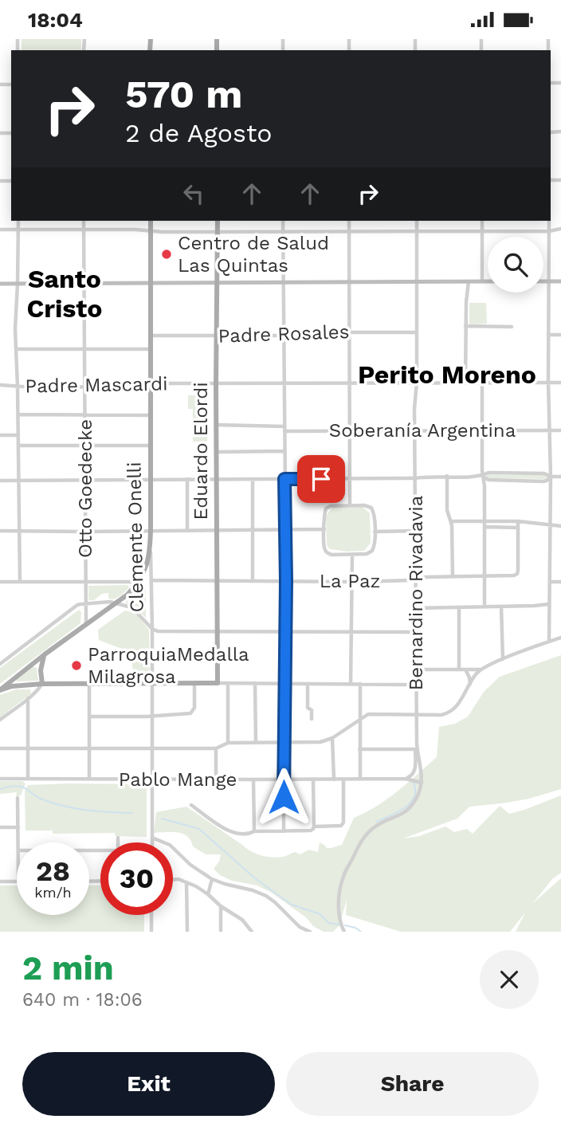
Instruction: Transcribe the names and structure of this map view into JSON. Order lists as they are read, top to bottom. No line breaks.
{"streets":{"main road":["Eduardo Elordi","Clemente Onelli"],"street":["Padre Rosales","Padre Mascardi","Soberanía Argentina","Otto Goedecke","La Paz","Bernardino Rivadavia","Pablo Mange"]},"crossings":[["Padre Rosales","Eduardo Elordi"],["Padre Rosales","Clemente Onelli"],["Padre Rosales","Bernardino Rivadavia"],["Padre Mascardi","Eduardo Elordi"],["Padre Mascardi","Otto Goedecke"],["Padre Mascardi","Clemente Onelli"],["Padre Mascardi","Bernardino Rivadavia"],["Soberanía Argentina","Eduardo Elordi"],["Soberanía Argentina","Bernardino Rivadavia"],["Eduardo Elordi","La Paz"],["Clemente Onelli","La Paz"],["Clemente Onelli","Pablo Mange"],["La Paz","Bernardino Rivadavia"],["Bernardino Rivadavia","Pablo Mange"]],"districts":["Santo Cristo","Perito Moreno"],"places":["Centro de Salud Las Quintas","ParroquiaMedalla Milagrosa"],"page":{"status":"18:04","turn":["570 m","2 de Agosto"],"speed":"28 km/h","limit":"30","heading":["2 min","640 m · 18:06"],"buttons":["Exit","Share"]}}
